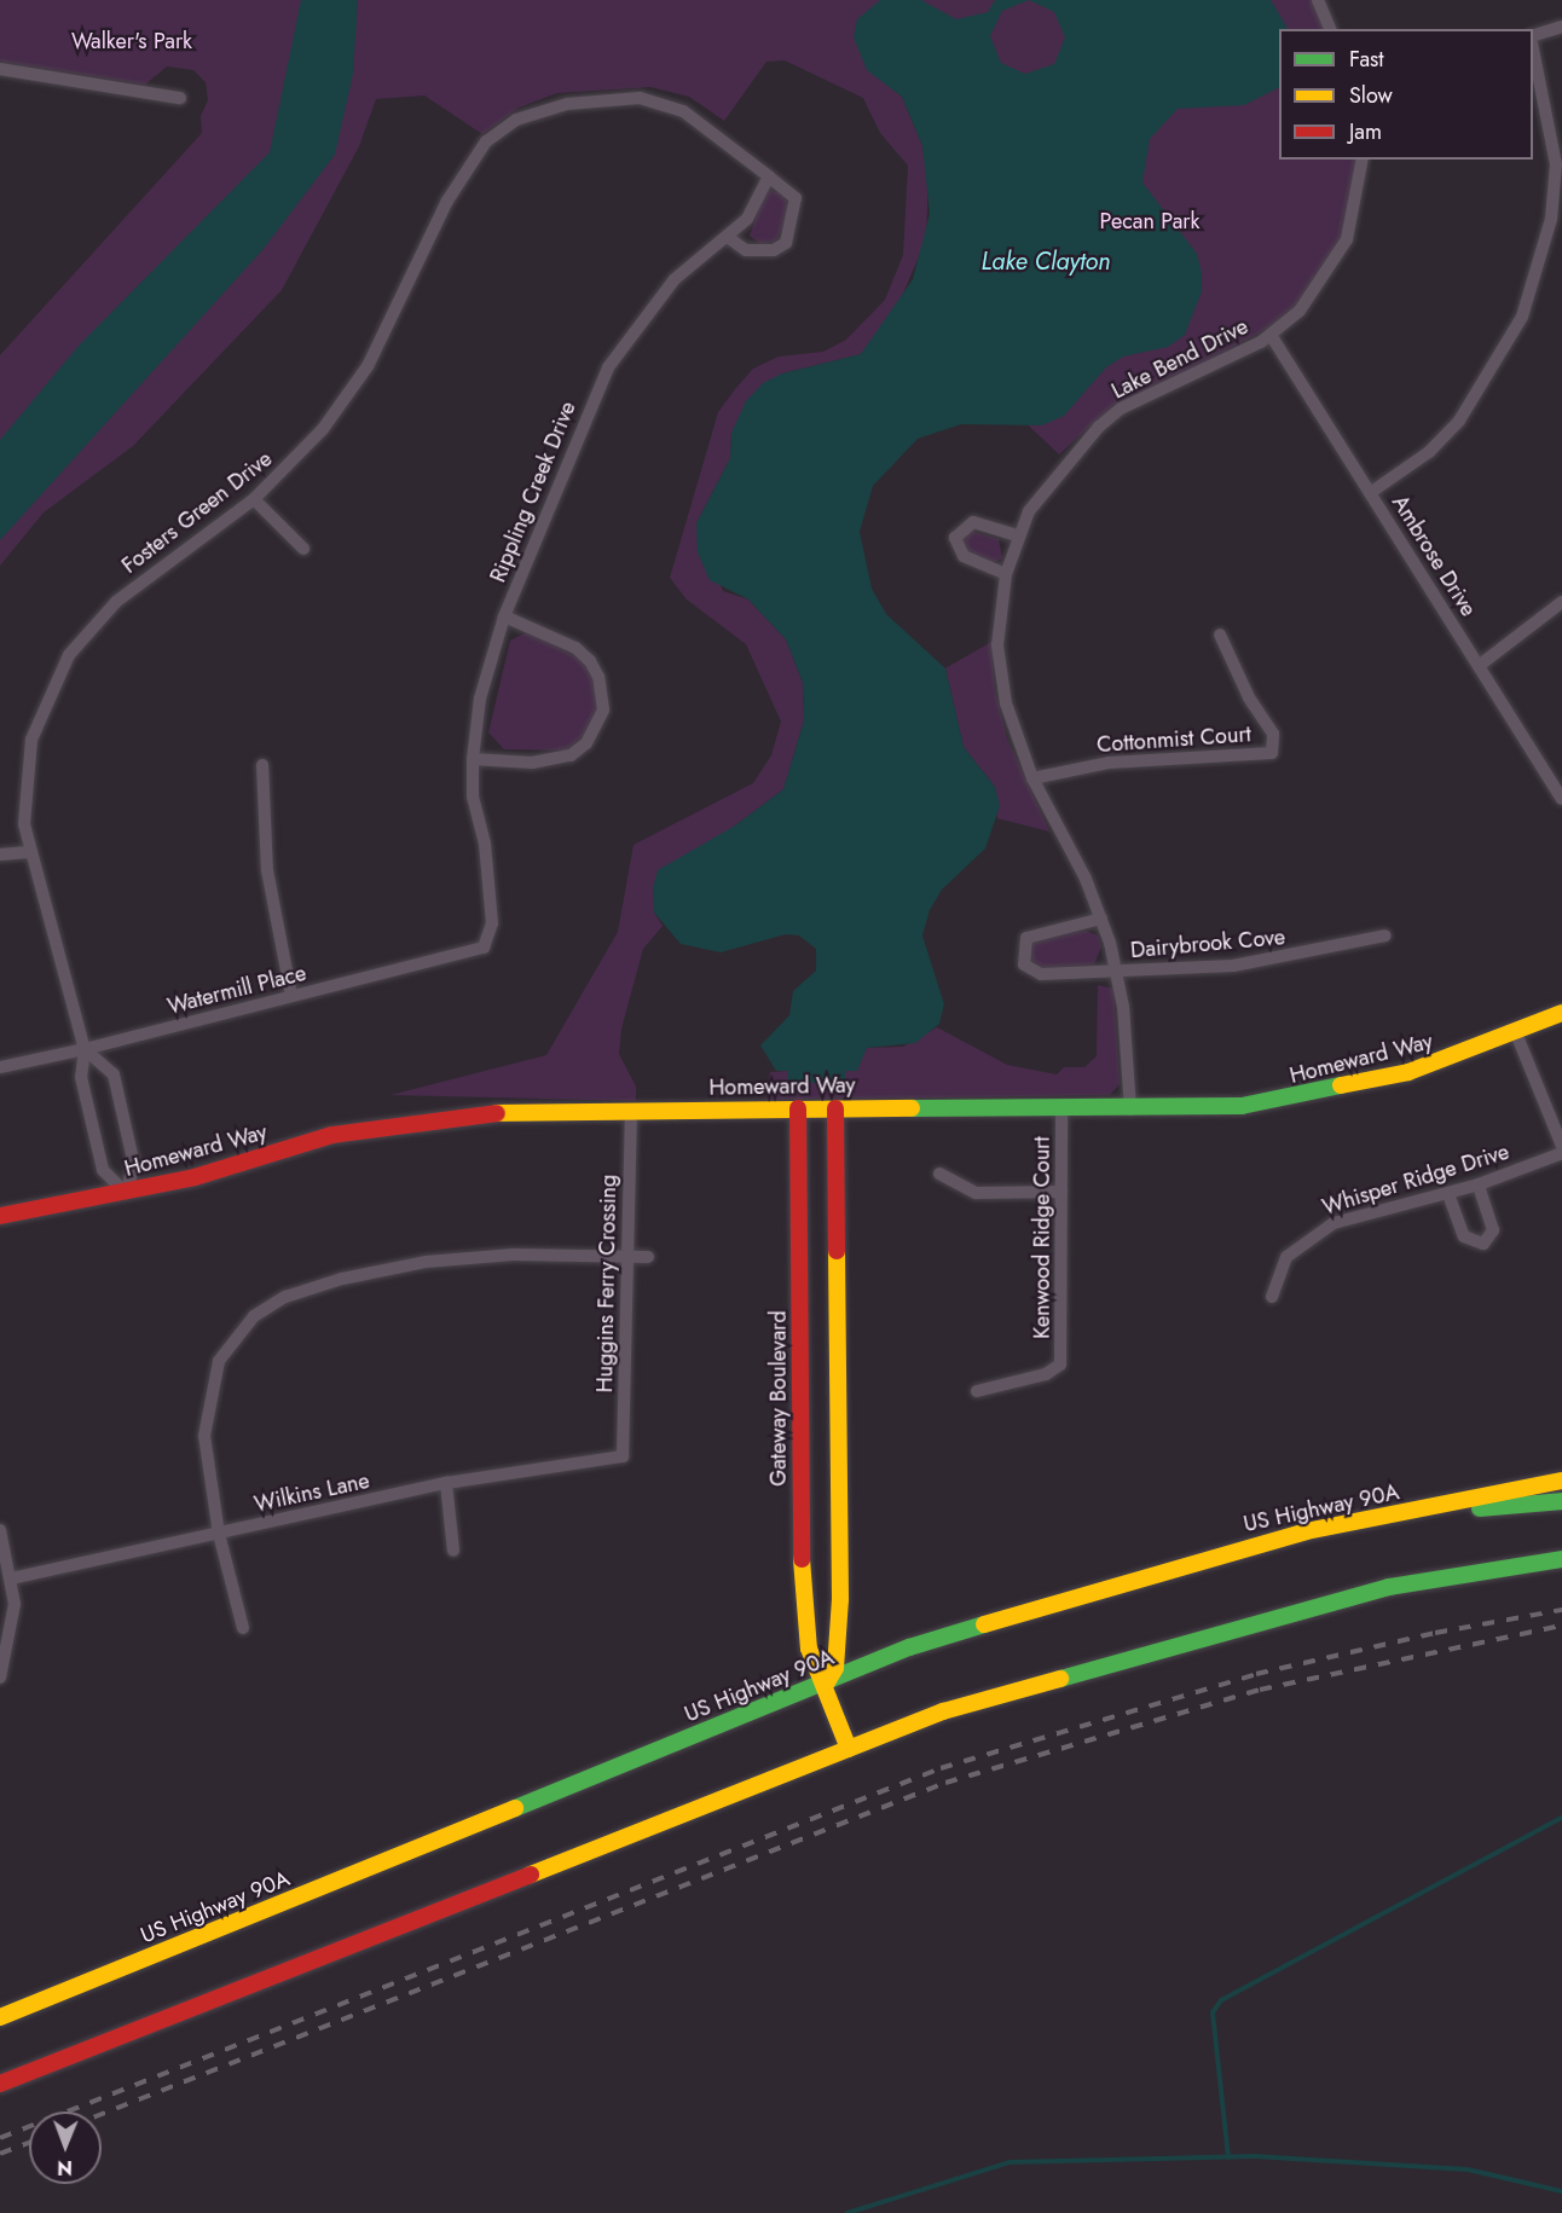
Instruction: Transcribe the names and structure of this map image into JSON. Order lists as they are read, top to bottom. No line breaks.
{"streets":{"main road":["Homeward Way","Gateway Boulevard","US Highway 90A"],"street":["Lake Bend Drive","Rippling Creek Drive","Fosters Green Drive","Ambrose Drive","Cottonmist Court","Dairybrook Cove","Watermill Place","Whisper Ridge Drive","Kenwood Ridge Court","Huggins Ferry Crossing","Wilkins Lane"]},"crossings":[["Lake Bend Drive","Ambrose Drive"],["Lake Bend Drive","Cottonmist Court"],["Lake Bend Drive","Dairybrook Cove"],["Lake Bend Drive","Homeward Way"],["Rippling Creek Drive","Fosters Green Drive"],["Rippling Creek Drive","Watermill Place"],["Fosters Green Drive","Watermill Place"],["Fosters Green Drive","Homeward Way"],["Homeward Way","Kenwood Ridge Court"],["Homeward Way","Huggins Ferry Crossing"],["Homeward Way","Gateway Boulevard"],["Huggins Ferry Crossing","Wilkins Lane"],["Gateway Boulevard","US Highway 90A"]],"water":["Lake Clayton"],"parks":["Walker's Park","Pecan Park"],"legend":["Fast","Slow","Jam"],"north":"bottom"}
